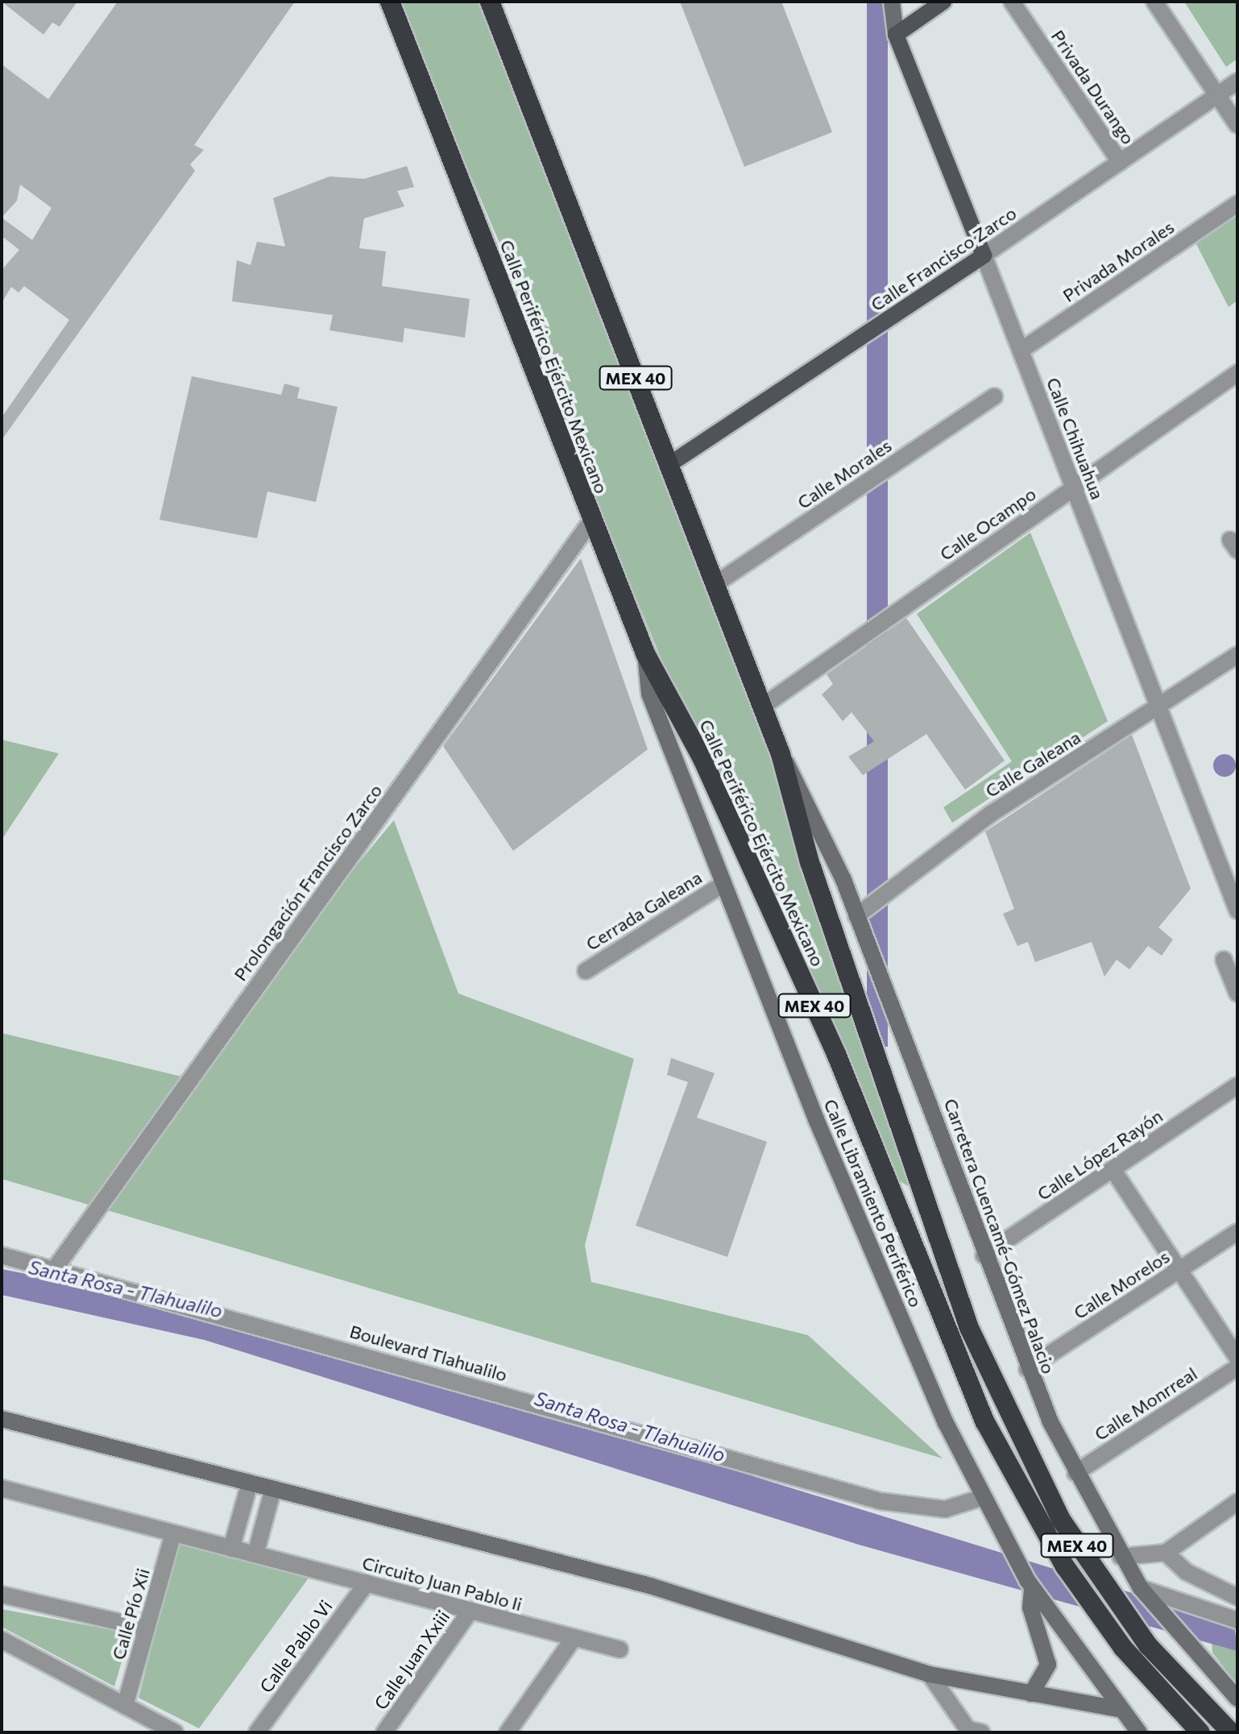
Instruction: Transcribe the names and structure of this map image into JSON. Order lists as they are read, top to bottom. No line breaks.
{"streets":{"highway":["Calle Periférico Ejército Mexicano","MEX 40"],"main road":["Calle Francisco Zarco","Calle Chihuahua","Calle Libramiento Periférico","Carretera Cuencamé-Gómez Palacio"],"street":["Privada Durango","Privada Morales","Calle Morales","Calle Ocampo","Calle Galeana","Prolongación Francisco Zarco","Cerrada Galeana","Calle López Rayón","Calle Morelos","Boulevard Tlahualilo","Calle Monrreal","Circuito Juan Pablo Ii","Calle Pío Xii","Calle Pablo Vi","Calle Juan Xxiii"]},"crossings":[["Privada Durango","Calle Francisco Zarco"],["Calle Francisco Zarco","Calle Periférico Ejército Mexicano"],["Calle Francisco Zarco","Calle Chihuahua"],["Privada Morales","Calle Chihuahua"],["Calle Periférico Ejército Mexicano","Calle Morales"],["Calle Periférico Ejército Mexicano","Calle Ocampo"],["Calle Periférico Ejército Mexicano","Prolongación Francisco Zarco"],["Calle Periférico Ejército Mexicano","Calle Libramiento Periférico"],["Calle Periférico Ejército Mexicano","Carretera Cuencamé-Gómez Palacio"],["Calle Chihuahua","Calle Ocampo"],["Calle Chihuahua","Calle Galeana"],["Calle Galeana","Carretera Cuencamé-Gómez Palacio"],["Prolongación Francisco Zarco","Boulevard Tlahualilo"],["Cerrada Galeana","Calle Libramiento Periférico"],["Calle López Rayón","Carretera Cuencamé-Gómez Palacio"],["Calle Libramiento Periférico","Boulevard Tlahualilo"],["Carretera Cuencamé-Gómez Palacio","Calle Morelos"],["Carretera Cuencamé-Gómez Palacio","Calle Monrreal"],["Circuito Juan Pablo Ii","Calle Pío Xii"],["Circuito Juan Pablo Ii","Calle Pablo Vi"],["Circuito Juan Pablo Ii","Calle Juan Xxiii"]],"water":["Santa Rosa - Tlahualilo"]}
